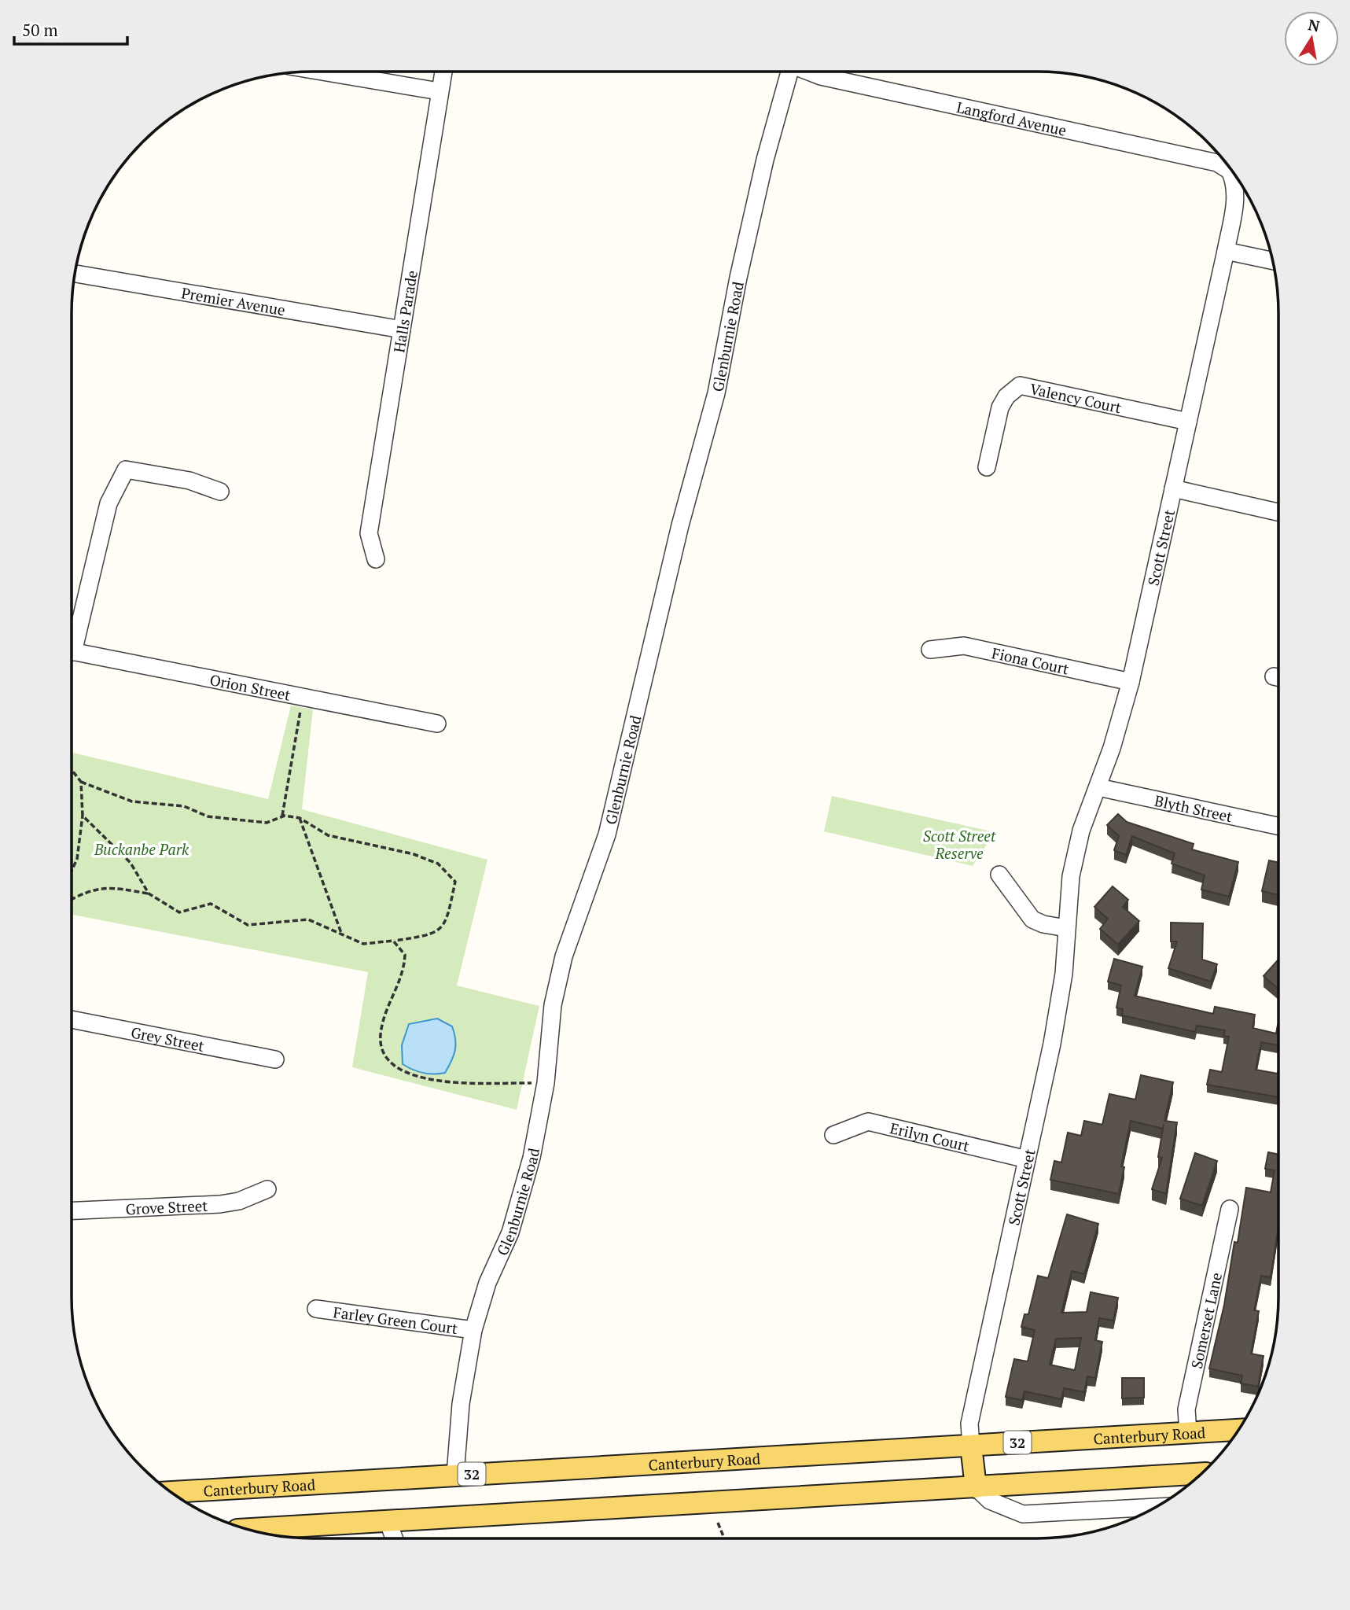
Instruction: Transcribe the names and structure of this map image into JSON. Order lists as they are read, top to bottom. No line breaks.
{"streets":{"main road":["Canterbury Road","32"],"street":["Langford Avenue","Premier Avenue","Halls Parade","Glenburnie Road","Valency Court","Scott Street","Fiona Court","Orion Street","Blyth Street","Grey Street","Erilyn Court","Grove Street","Farley Green Court","Somerset Lane"]},"crossings":[["Premier Avenue","Halls Parade"],["Glenburnie Road","Farley Green Court"],["Glenburnie Road","Canterbury Road"],["Valency Court","Scott Street"],["Scott Street","Fiona Court"],["Scott Street","Blyth Street"],["Scott Street","Erilyn Court"],["Scott Street","Canterbury Road"],["Somerset Lane","Canterbury Road"]],"parks":["Scott Street Reserve","Buckanbe Park"],"scale_bar":"50 m","north":"top"}
